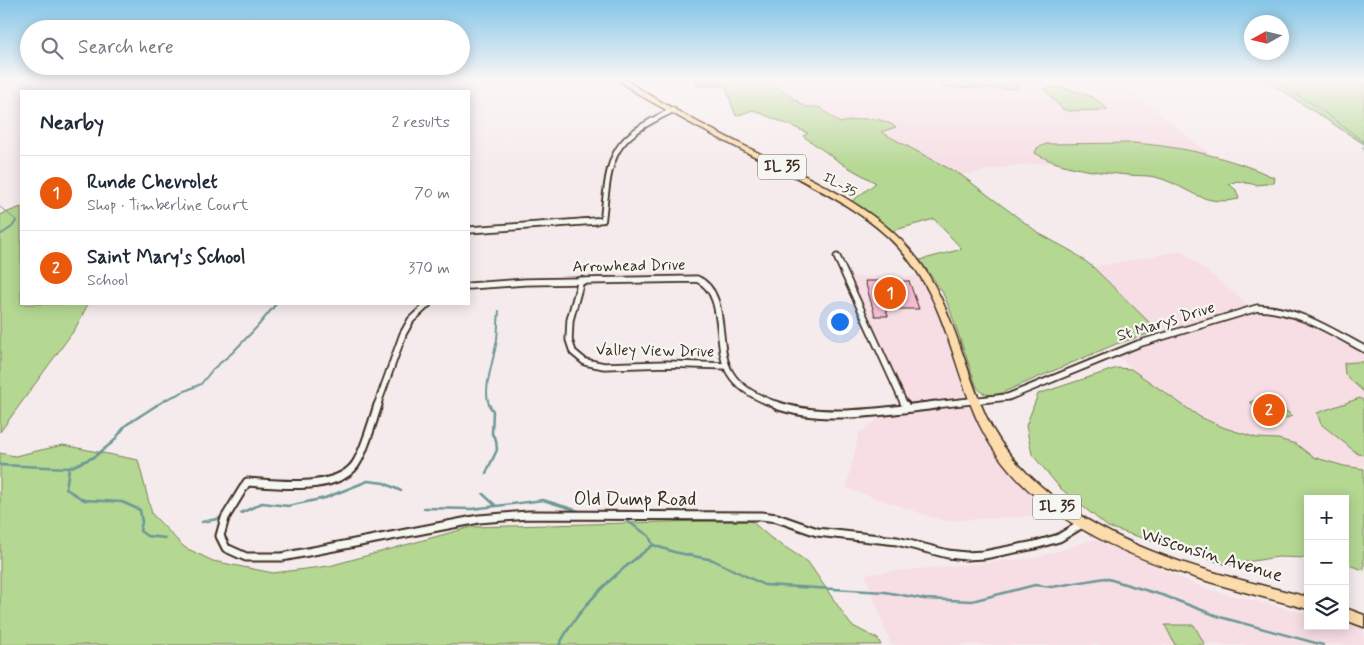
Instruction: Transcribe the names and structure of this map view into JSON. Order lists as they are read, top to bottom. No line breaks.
{"streets":{"main road":["IL 35","IL-35","Wisconsin Avenue"],"street":["Arrowhead Drive","St Marys Drive","Valley View Drive","Old Dump Road"]},"crossings":[["IL-35","Wisconsin Avenue"],["Arrowhead Drive","Valley View Drive"],["St Marys Drive","Wisconsin Avenue"],["Old Dump Road","Wisconsin Avenue"]],"north":"left","page":{"search":"Search here","heading":["Nearby","2 results"],"list":[{"mark":"1","name":"Runde Chevrolet","note":"Shop · Timberline Court","value":"70 m"},{"mark":"2","name":"Saint Mary's School","note":"School","value":"370 m"}],"pins":["1","2"],"map_buttons":["+","−"]}}
